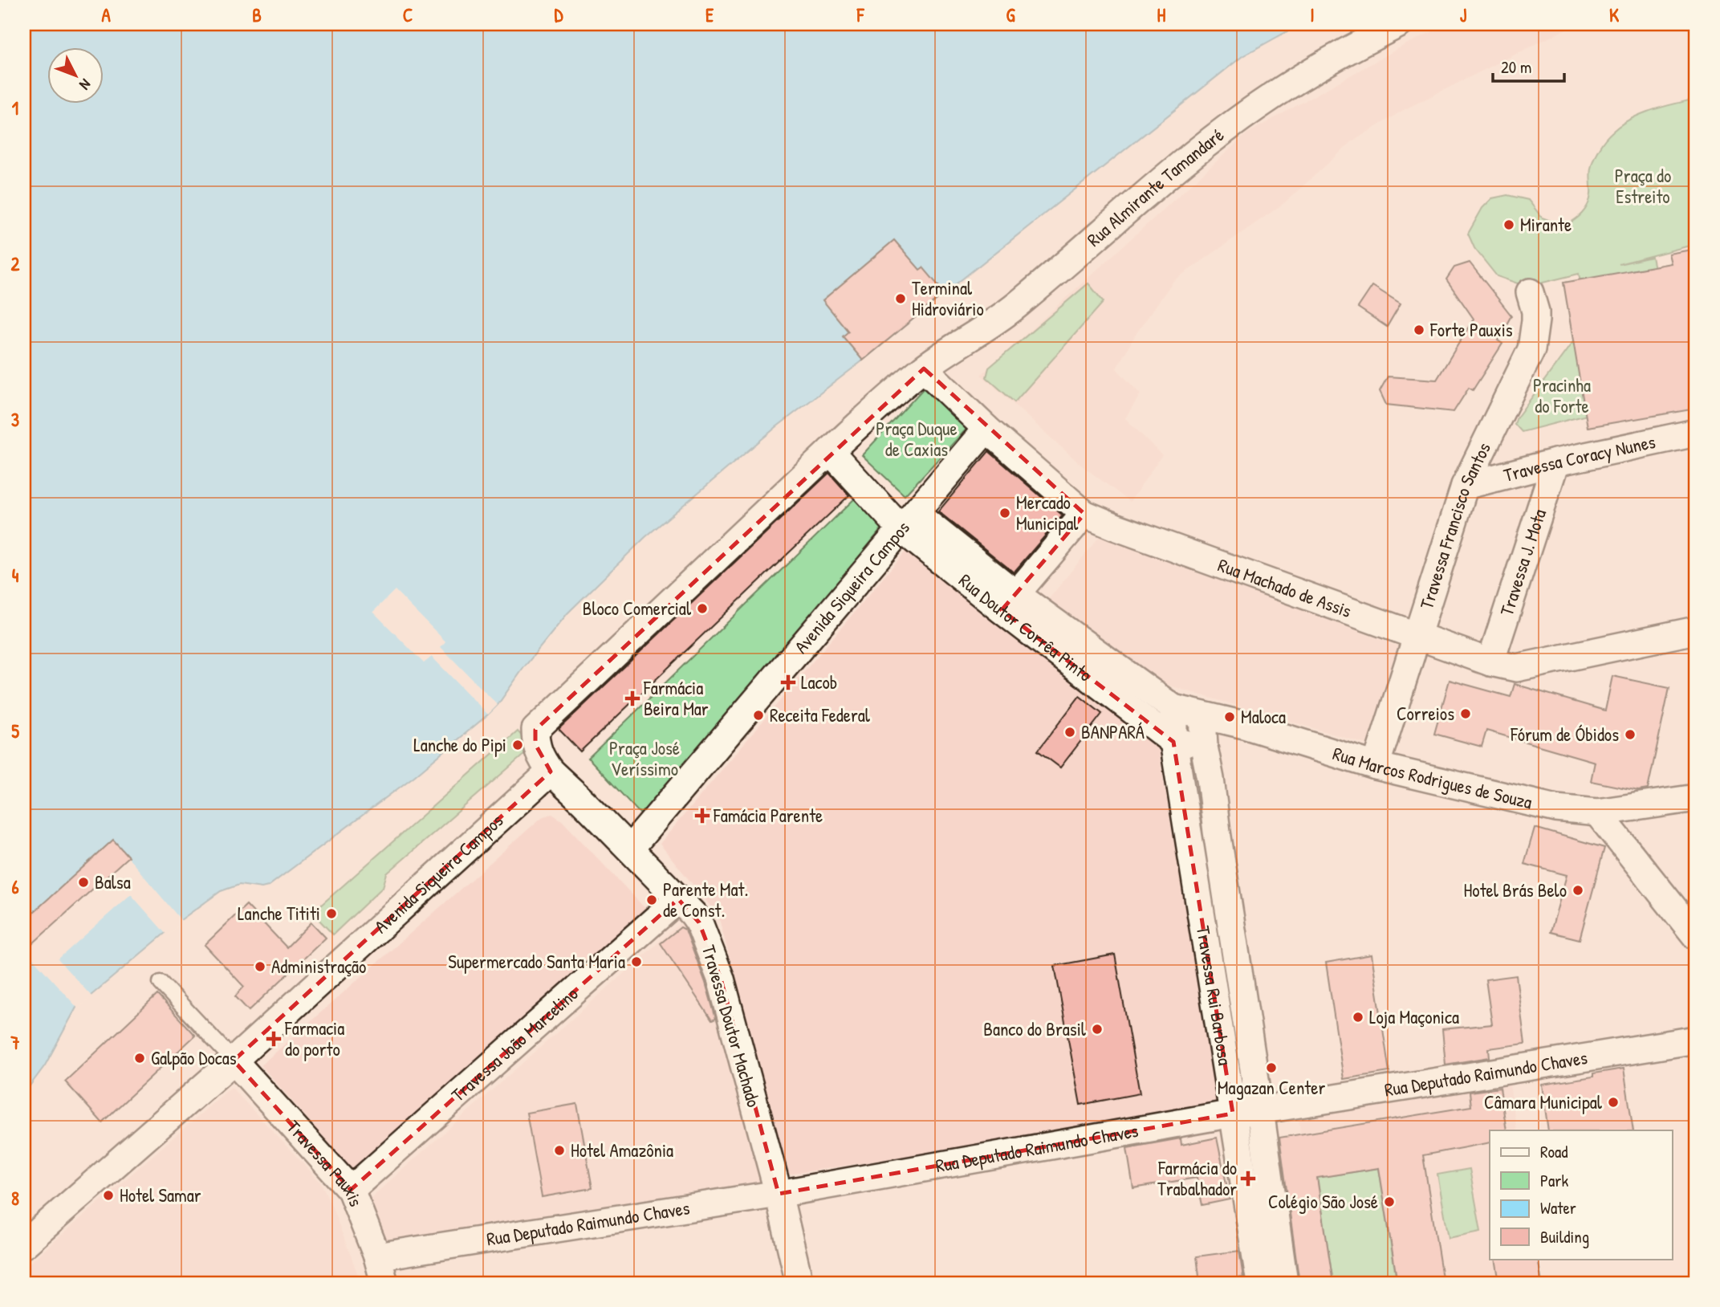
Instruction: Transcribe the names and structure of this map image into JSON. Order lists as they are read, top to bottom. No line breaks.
{"streets":{"street":["Rua Almirante Tamandaré","Travessa Coracy Nunes","Travessa Francisco Santos","Travessa J. Mota","Avenida Siqueira Campos","Rua Machado de Assis","Rua Doutor Corrêa Pinto","Rua Marcos Rodrigues de Souza","Travessa Rui Barbosa","Travessa Doutor Machado","Travessa João Marcelino","Rua Deputado Raimundo Chaves","Travessa Pauxis"]},"crossings":[["Rua Almirante Tamandaré","Rua Machado de Assis"],["Travessa Coracy Nunes","Travessa Francisco Santos"],["Travessa Coracy Nunes","Travessa J. Mota"],["Travessa Francisco Santos","Rua Machado de Assis"],["Travessa Francisco Santos","Rua Marcos Rodrigues de Souza"],["Travessa J. Mota","Rua Machado de Assis"],["Avenida Siqueira Campos","Rua Machado de Assis"],["Avenida Siqueira Campos","Rua Doutor Corrêa Pinto"],["Avenida Siqueira Campos","Travessa Doutor Machado"],["Avenida Siqueira Campos","Travessa Pauxis"],["Rua Doutor Corrêa Pinto","Rua Marcos Rodrigues de Souza"],["Rua Doutor Corrêa Pinto","Travessa Rui Barbosa"],["Rua Doutor Corrêa Pinto","Travessa Doutor Machado"],["Rua Marcos Rodrigues de Souza","Travessa Rui Barbosa"],["Travessa Rui Barbosa","Rua Deputado Raimundo Chaves"],["Travessa Doutor Machado","Travessa João Marcelino"],["Travessa Doutor Machado","Rua Deputado Raimundo Chaves"],["Travessa João Marcelino","Travessa Pauxis"],["Rua Deputado Raimundo Chaves","Travessa Pauxis"]],"parks":["Praça do Estreito","Pracinha do Forte","Praça Duque de Caxias","Praça José Veríssimo"],"places":{"other":["Mirante","Terminal Hidroviário","Forte Pauxis","Mercado Municipal","Bloco Comercial","Correios","Receita Federal","Maloca","BANPARÁ","Fórum de Óbidos","Lanche do Pipi","Balsa","Hotel Brás Belo","Parente Mat. de Const.","Lanche Tititi","Supermercado Santa Maria","Administração","Loja Maçonica","Banco do Brasil","Galpão Docas","Magazan Center","Câmara Municipal","Hotel Amazônia","Hotel Samar","Colégio São José"],"health":["Lacob","Farmácia Beira Mar","Famácia Parente","Farmacia do porto","Farmácia do Trabalhador"]},"legend":["Road","Park","Water","Building"],"scale_bar":"20 m","north":"bottom right","grid":{"columns":["A","B","C","D","E","F","G","H","I","J","K"],"rows":["1","2","3","4","5","6","7","8"]}}
